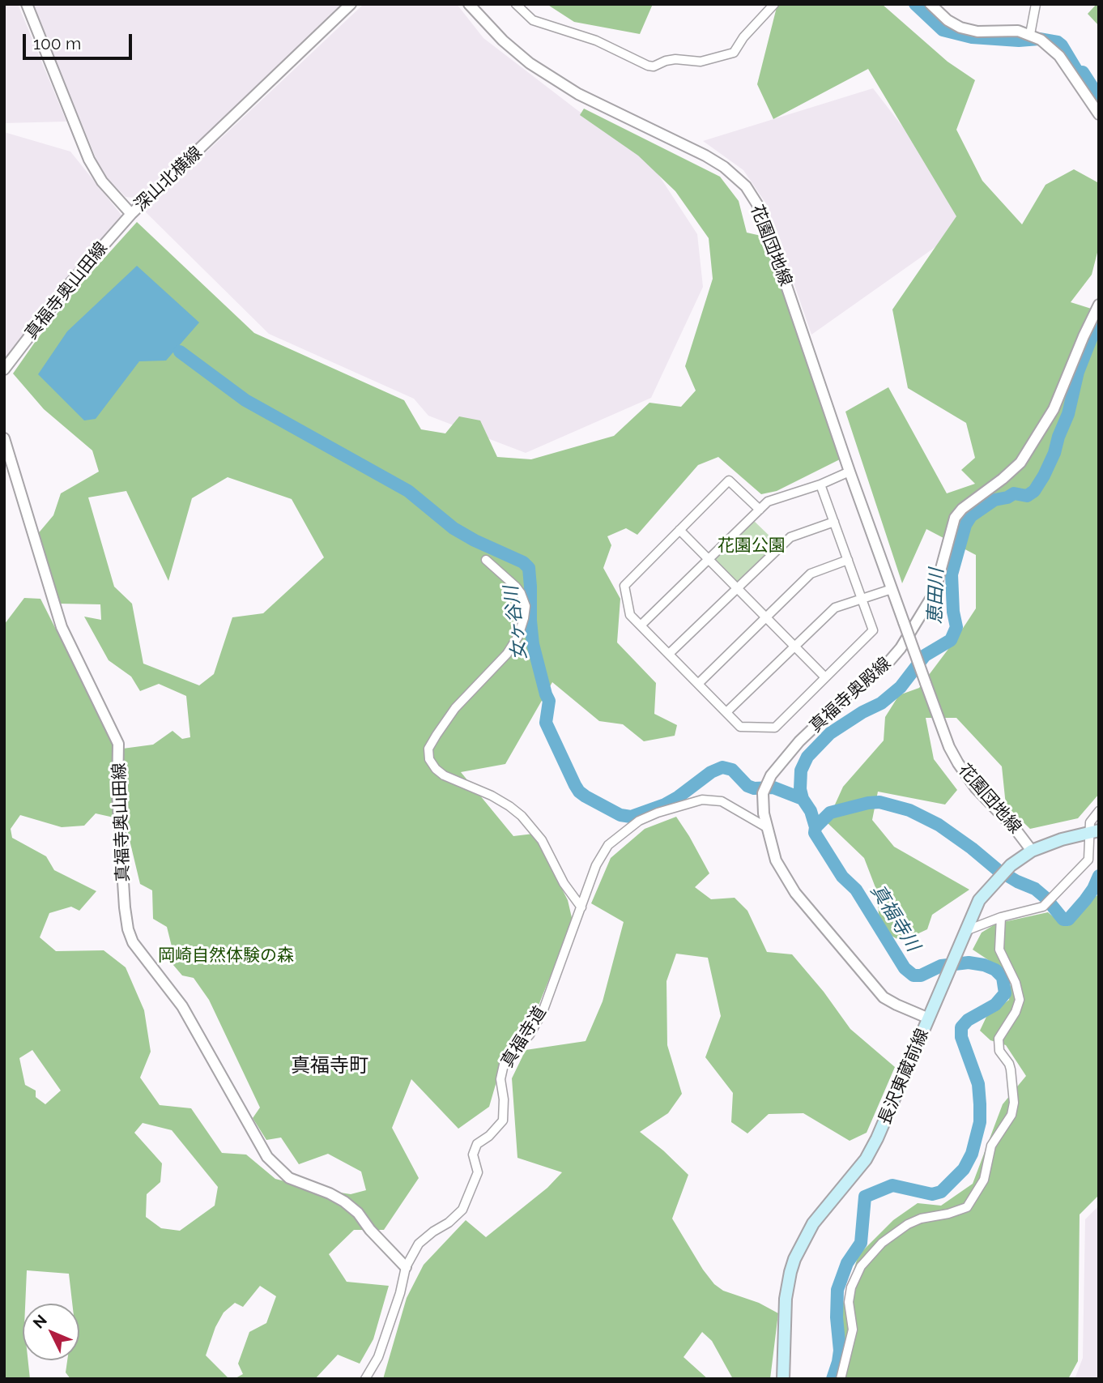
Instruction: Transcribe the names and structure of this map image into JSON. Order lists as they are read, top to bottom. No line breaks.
{"streets":{"main road":["長沢東蔵前線"],"street":["深山北横線","花園団地線","真福寺奥山田線","真福寺奥殿線","真福寺道"]},"crossings":[["深山北横線","真福寺奥山田線"],["花園団地線","長沢東蔵前線"],["真福寺奥山田線","真福寺道"],["真福寺奥殿線","真福寺道"],["真福寺奥殿線","長沢東蔵前線"]],"districts":["真福寺町"],"water":["恵田川","女ヶ谷川","真福寺川"],"parks":["花園公園","岡崎自然体験の森"],"scale_bar":"100 m","north":"top left"}
